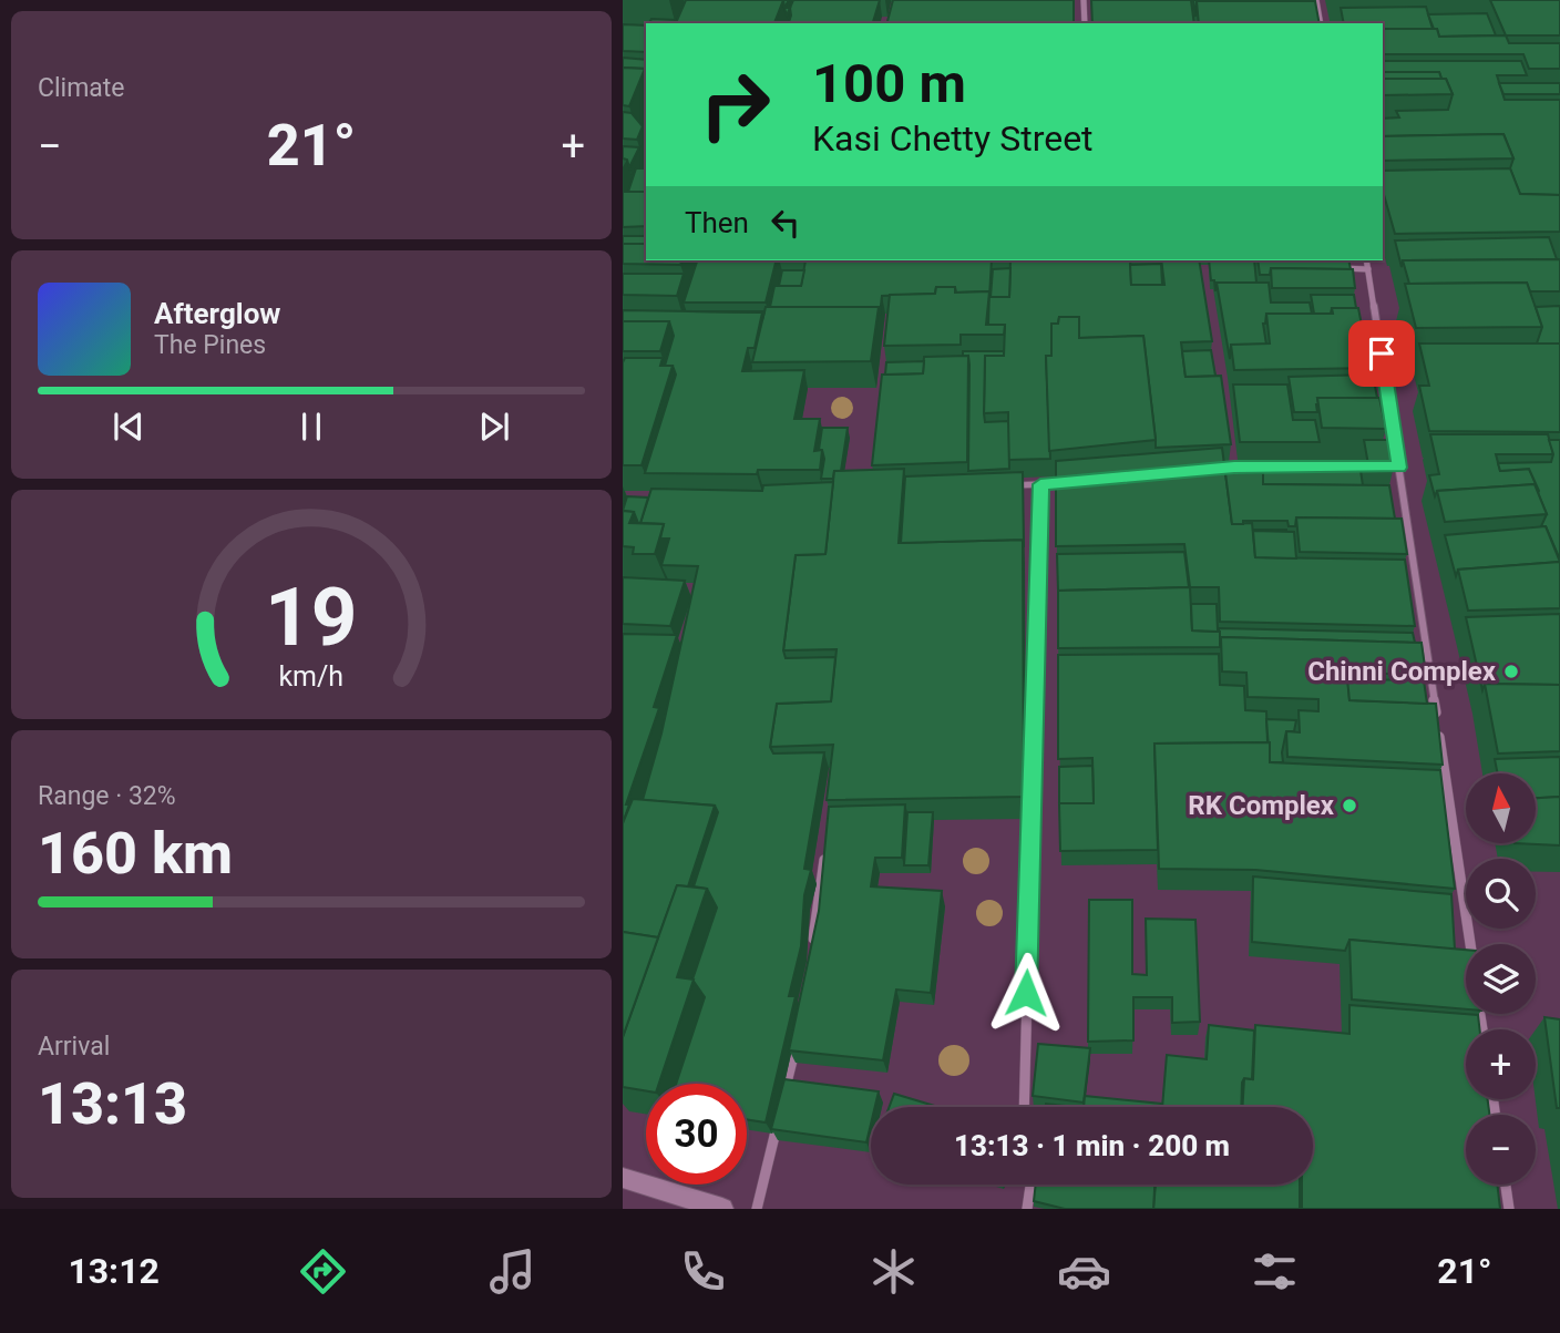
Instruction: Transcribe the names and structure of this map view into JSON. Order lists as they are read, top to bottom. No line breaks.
{"places":["Chinni Complex","RK Complex"],"north":"top","page":{"tile":["Climate",["Range · 32%","160 km"],["Arrival","13:13"]],"turn":["100 m","Kasi Chetty Street"],"heat":["−","21°","+"],"then":"Then","song":["Afterglow","The Pines"],"map_buttons":["+","−"],"limit":"30","trip":"13:13 · 1 min · 200 m","tabs":["13:12","21°"],"gauge":["19","km/h"]}}
